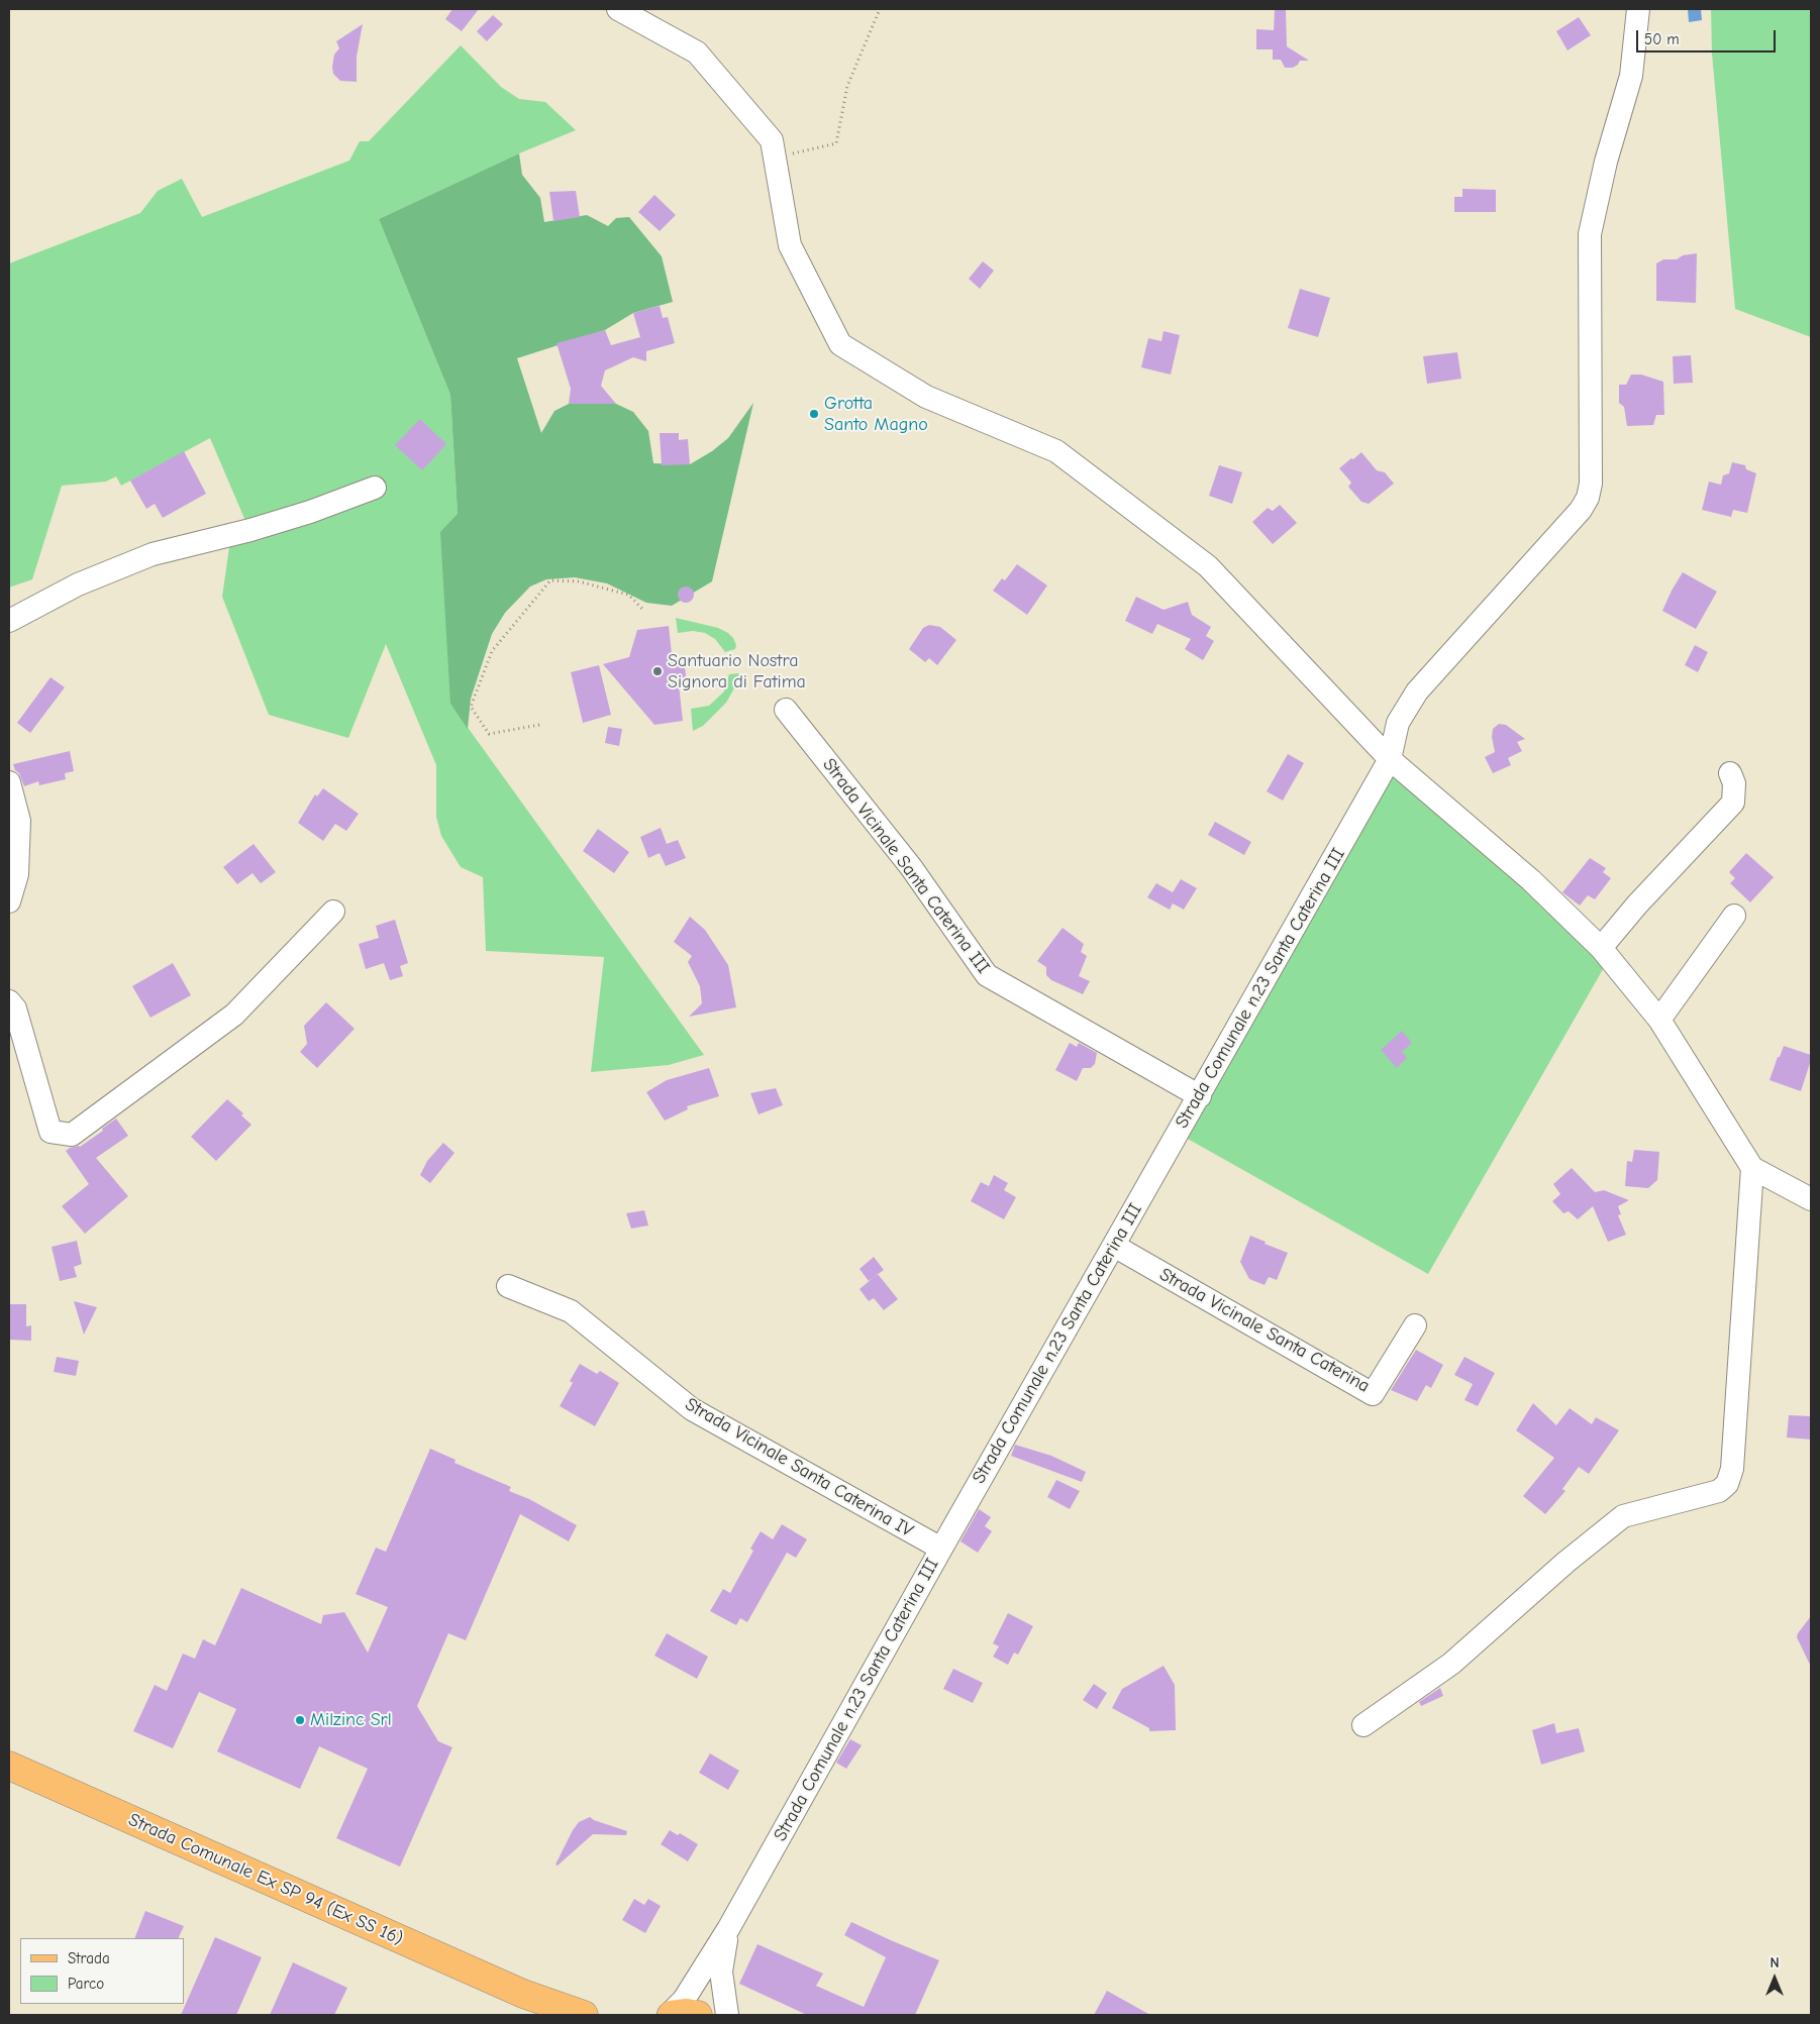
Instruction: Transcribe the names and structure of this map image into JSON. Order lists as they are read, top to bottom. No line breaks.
{"streets":{"main road":["Strada Comunale Ex SP 94 (Ex SS 16)"],"street":["Strada Vicinale Santa Caterina III","Strada Comunale n.23 Santa Caterina III","Strada Vicinale Santa Caterina","Strada Vicinale Santa Caterina IV"]},"crossings":[["Strada Vicinale Santa Caterina III","Strada Comunale n.23 Santa Caterina III"],["Strada Comunale n.23 Santa Caterina III","Strada Vicinale Santa Caterina"],["Strada Comunale n.23 Santa Caterina III","Strada Vicinale Santa Caterina IV"]],"places":["Grotta Santo Magno","Santuario Nostra Signora di Fatima","Milzinc Srl"],"legend":["Strada","Parco"],"scale_bar":"50 m","north":"top"}
